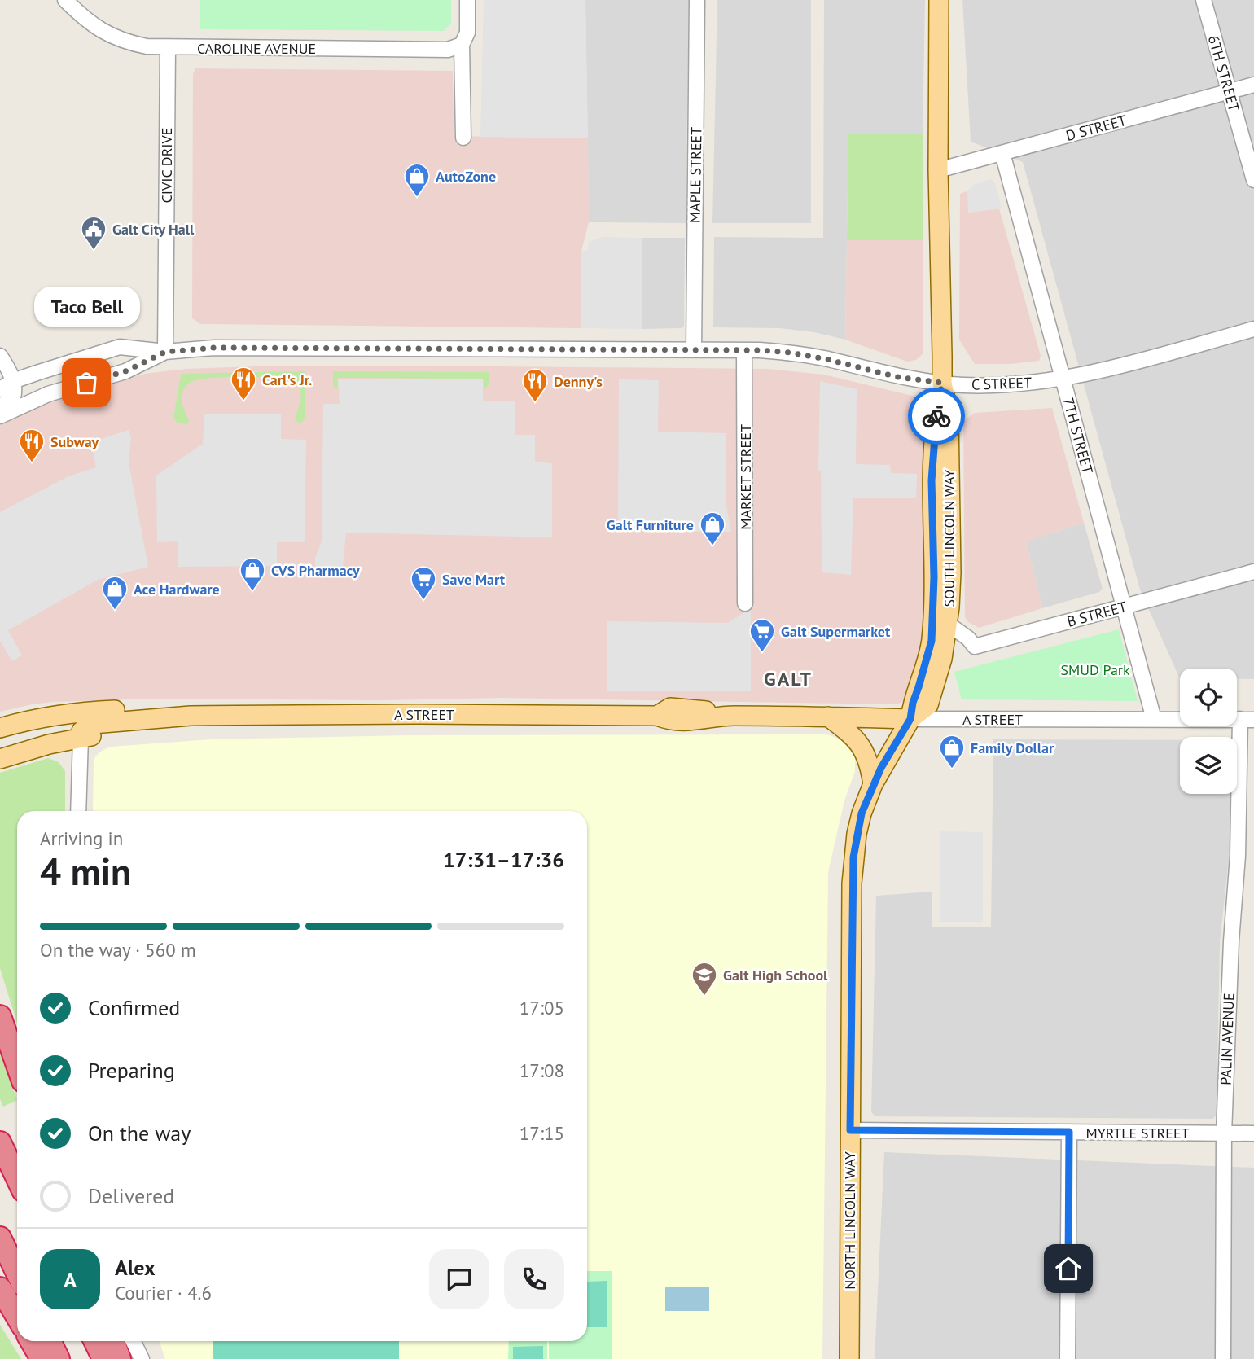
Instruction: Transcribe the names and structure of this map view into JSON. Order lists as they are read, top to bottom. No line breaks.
{"streets":{"main road":["SOUTH LINCOLN WAY","A STREET","NORTH LINCOLN WAY"],"street":["CAROLINE AVENUE","6TH STREET","D STREET","CIVIC DRIVE","MAPLE STREET","C STREET","7TH STREET","MARKET STREET","B STREET","PALIN AVENUE","MYRTLE STREET"]},"crossings":[["CAROLINE AVENUE","CIVIC DRIVE"],["6TH STREET","D STREET"],["D STREET","7TH STREET"],["D STREET","SOUTH LINCOLN WAY"],["CIVIC DRIVE","C STREET"],["MAPLE STREET","C STREET"],["C STREET","7TH STREET"],["C STREET","MARKET STREET"],["C STREET","SOUTH LINCOLN WAY"],["7TH STREET","B STREET"],["7TH STREET","A STREET"],["SOUTH LINCOLN WAY","B STREET"],["SOUTH LINCOLN WAY","A STREET"],["SOUTH LINCOLN WAY","NORTH LINCOLN WAY"],["A STREET","PALIN AVENUE"],["A STREET","NORTH LINCOLN WAY"],["PALIN AVENUE","MYRTLE STREET"],["MYRTLE STREET","NORTH LINCOLN WAY"]],"districts":["GALT"],"parks":["SMUD Park"],"places":{"shop":["AutoZone","Galt Furniture","CVS Pharmacy","Ace Hardware","Family Dollar"],"public building":["Galt City Hall"],"other":["Taco Bell"],"restaurant":["Carl's Jr.","Denny's","Subway"],"supermarket":["Save Mart","Galt Supermarket"],"school or university":["Galt High School"]},"page":{"bubble":"Taco Bell","heading":["4 min","Arriving in","17:31–17:36"],"panel":["Alex","Courier · 4.6"],"bar":"On the way · 560 m","list":[["Confirmed","17:05"],["Preparing","17:08"],["On the way","17:15"],"Delivered"],"round":"A"}}
